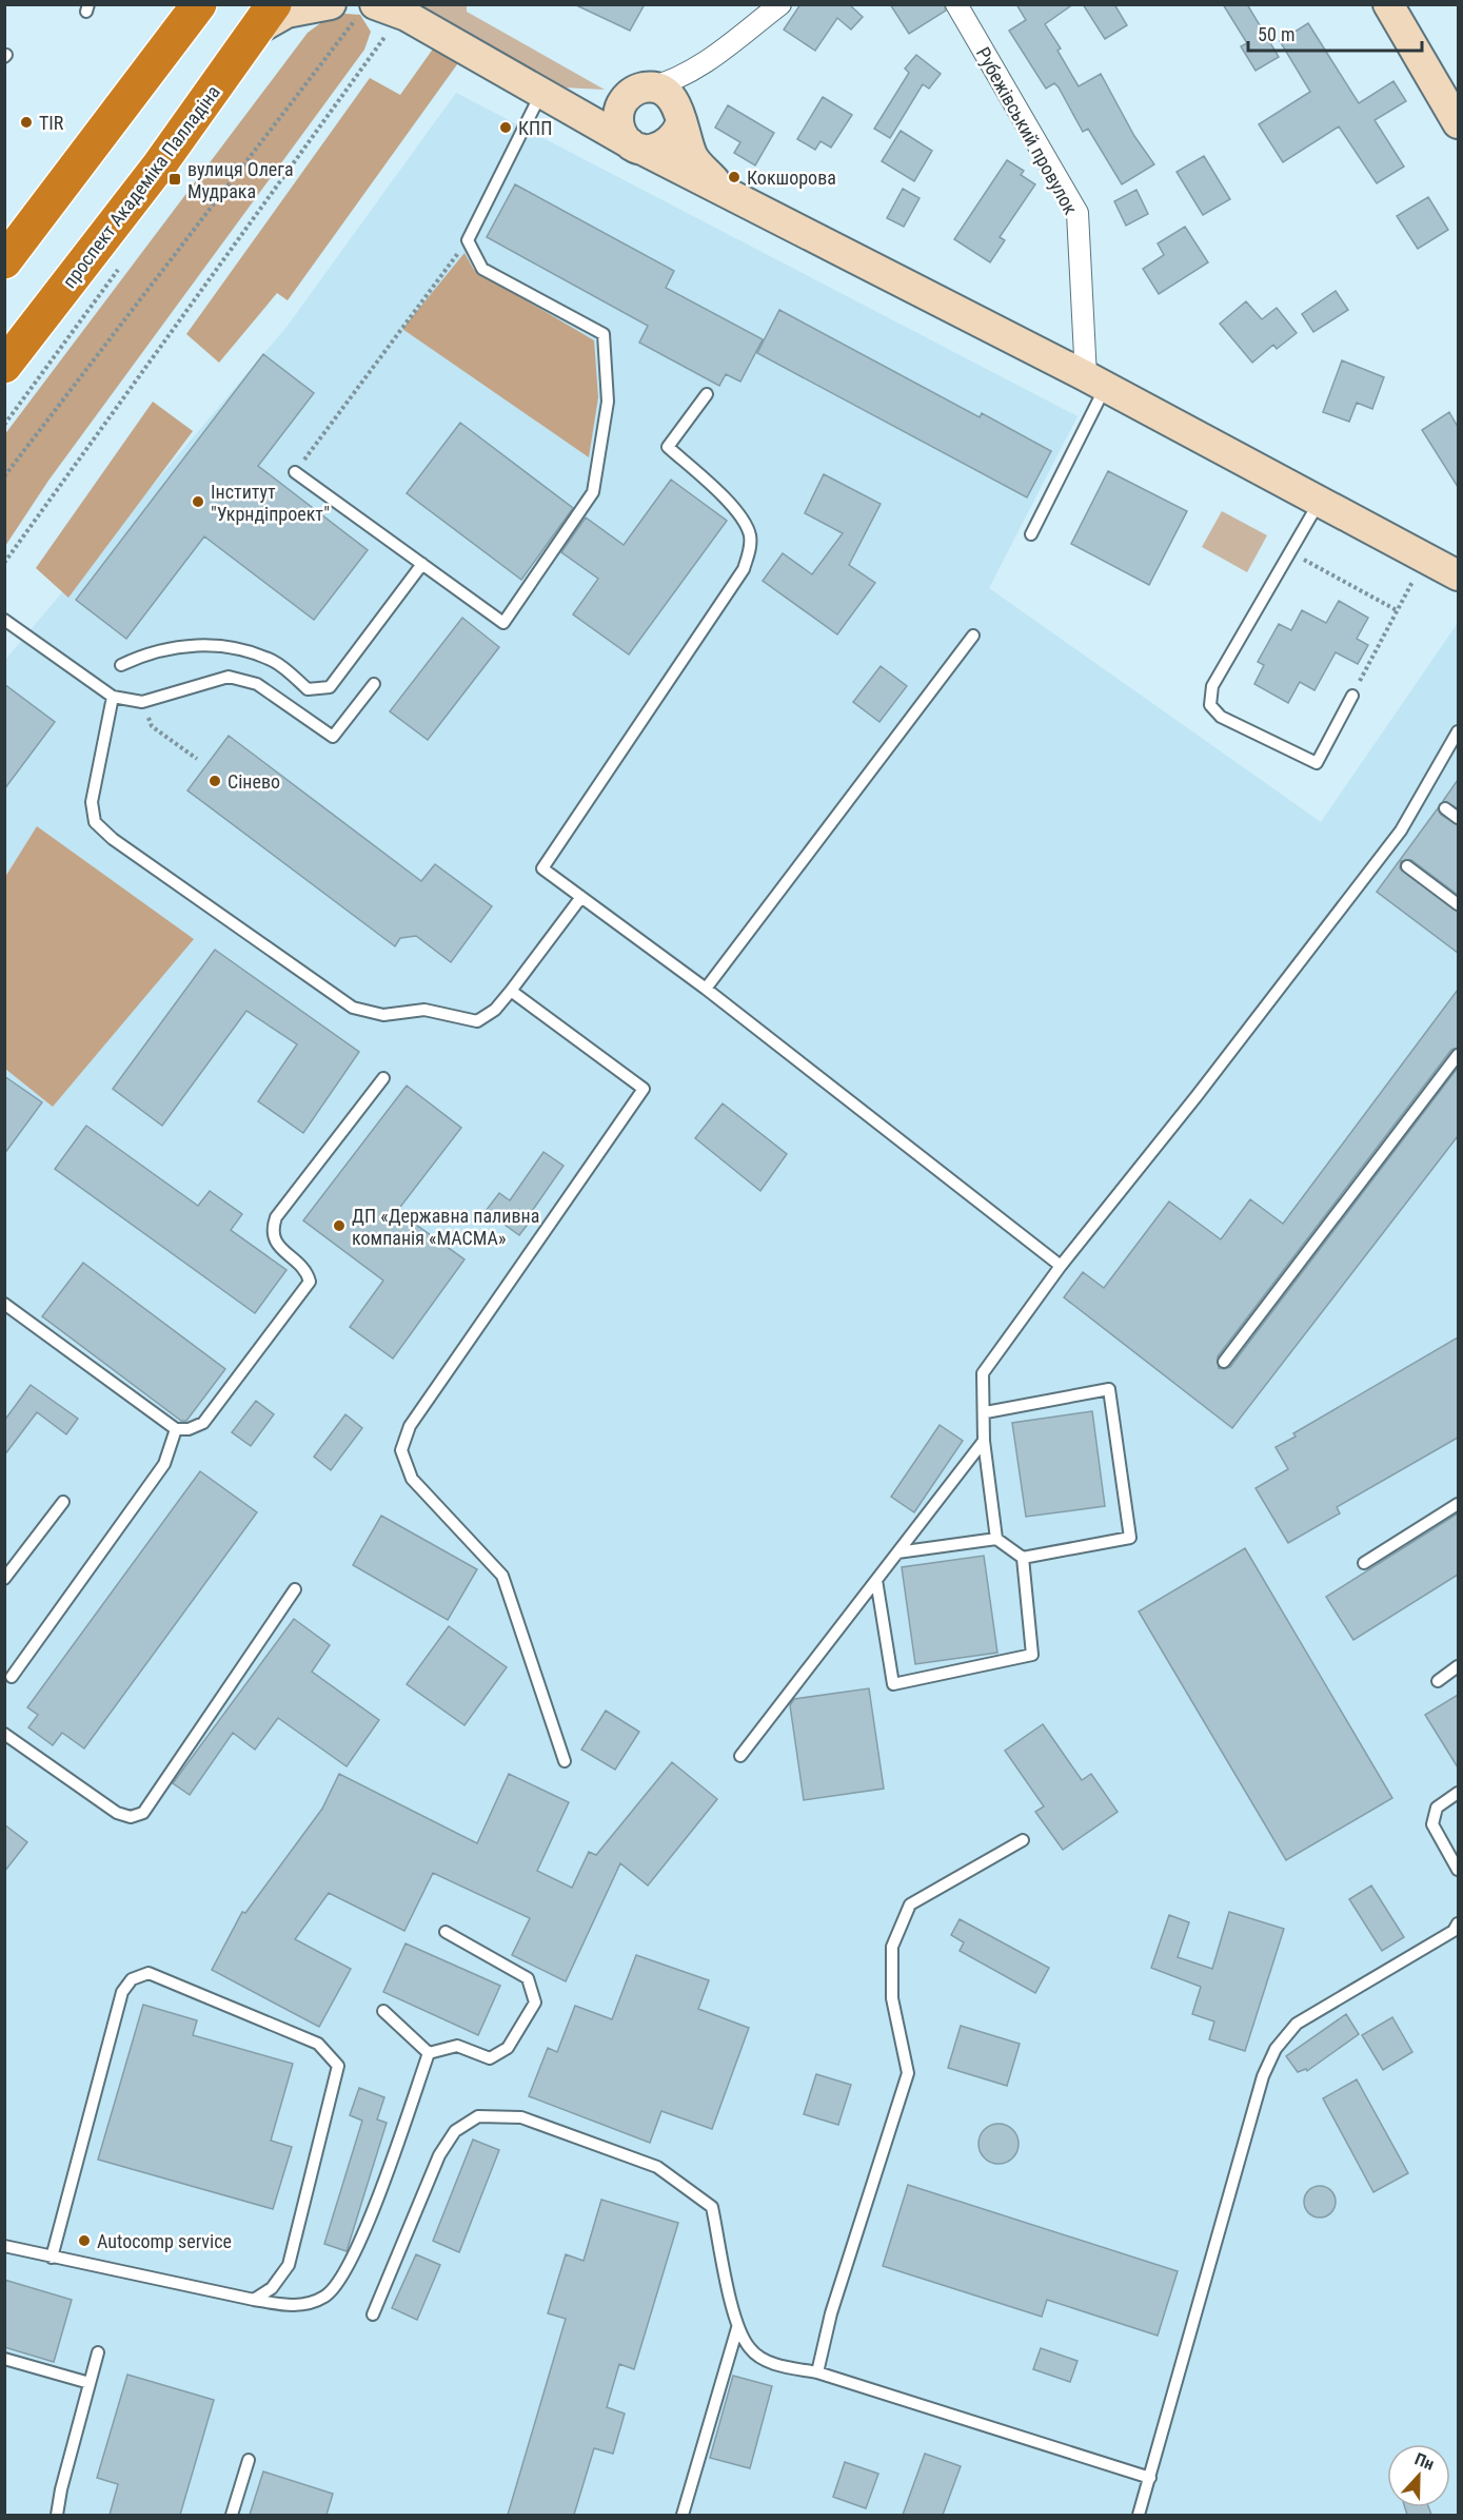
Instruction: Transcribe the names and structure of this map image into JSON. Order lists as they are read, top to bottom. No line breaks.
{"streets":{"highway":["проспект Академіка Палладіна"],"street":["Рубежівський провулок"]},"places":{"other":["TIR","КПП","Кокшорова","Інститут \"Укрндіпроект\"","Сінево","ДП «Державна паливна компанія «МАСМА»","Autocomp service"],"transit":["вулиця Олега Мудрака"]},"scale_bar":"50 m","north":"top"}
